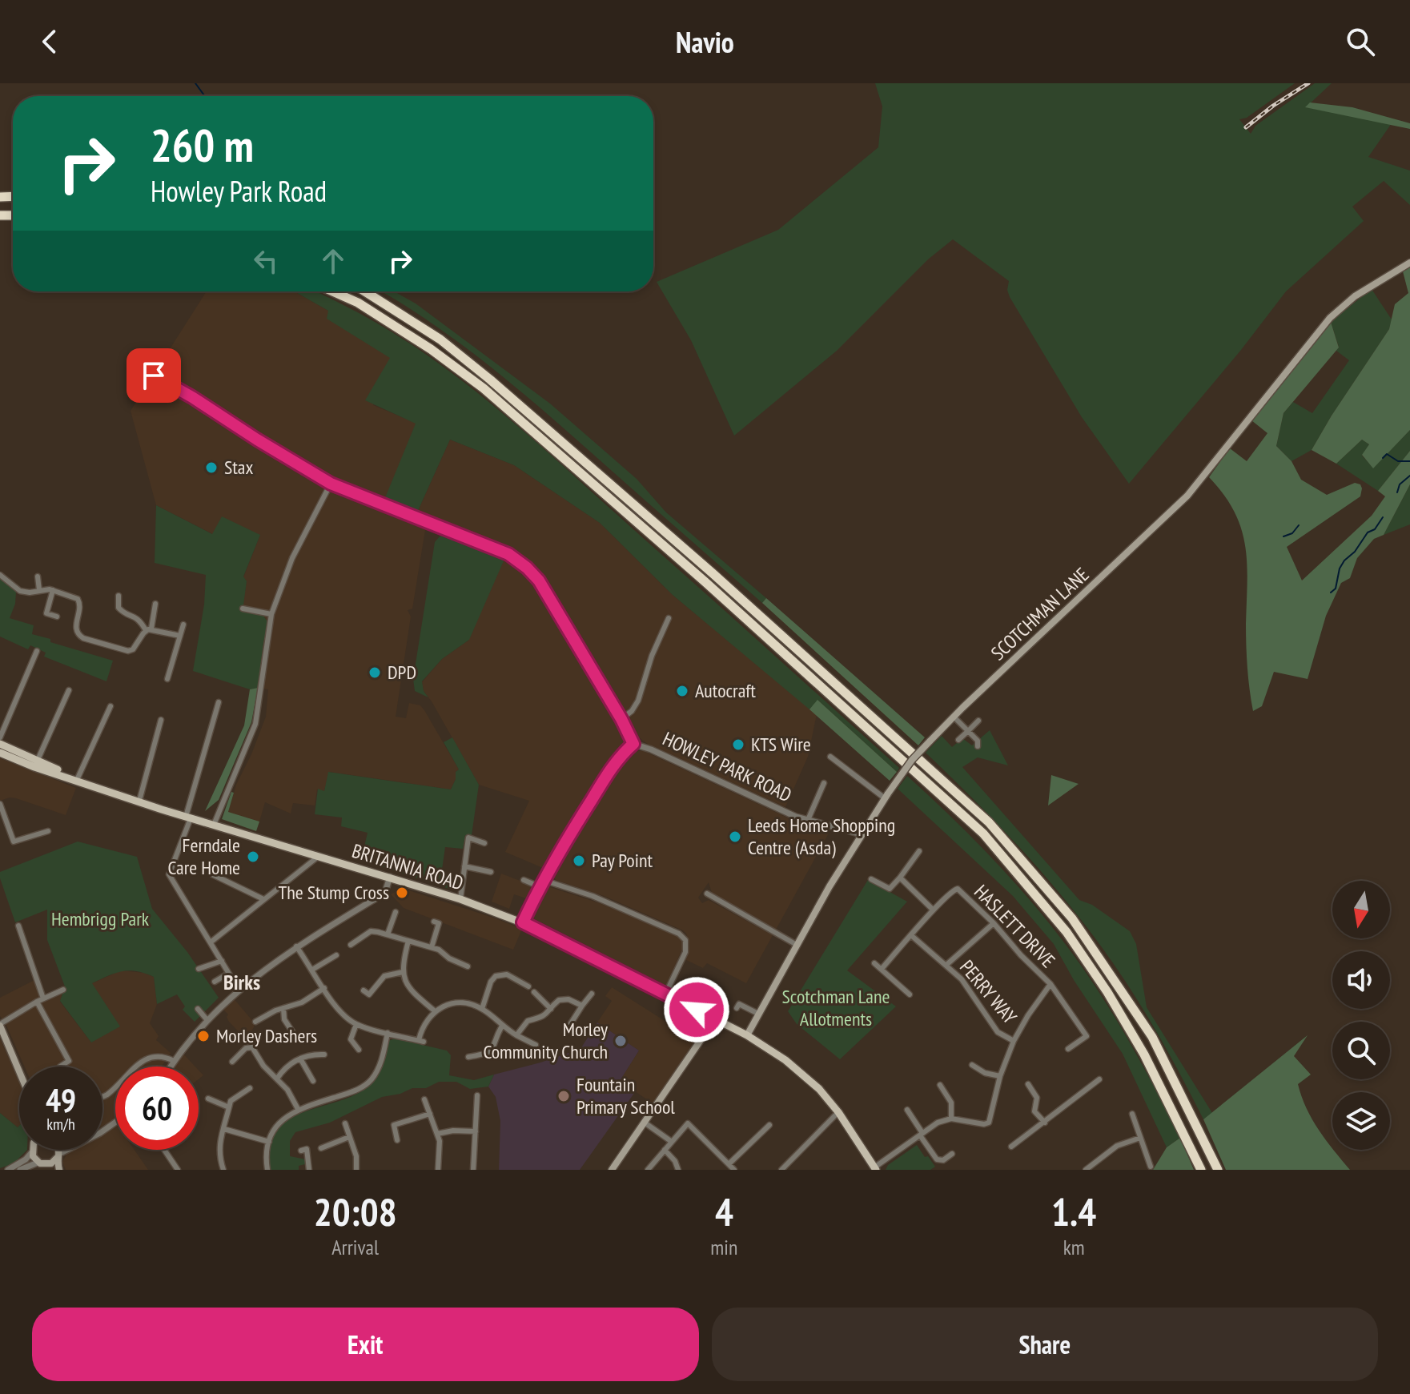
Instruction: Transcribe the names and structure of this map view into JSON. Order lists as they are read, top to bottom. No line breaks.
{"streets":{"main road":["SCOTCHMAN LANE","BRITANNIA ROAD"],"street":["HOWLEY PARK ROAD","HASLETT DRIVE","PERRY WAY"]},"crossings":[["SCOTCHMAN LANE","HOWLEY PARK ROAD"],["SCOTCHMAN LANE","BRITANNIA ROAD"],["HOWLEY PARK ROAD","BRITANNIA ROAD"],["HASLETT DRIVE","PERRY WAY"]],"districts":["Birks"],"parks":["Hembrigg Park","Scotchman Lane Allotments"],"places":["Stax","DPD","Autocraft","KTS Wire","Leeds Home Shopping Centre (Asda)","Ferndale Care Home","Pay Point","The Stump Cross","Morley Dashers","Morley Community Church","Fountain Primary School"],"north":"bottom","page":{"header":"Navio","turn":["260 m","Howley Park Road"],"speed":"49 km/h","limit":"60","eta":["20:08","Arrival","4","min","1.4","km"],"buttons":["Exit","Share"]}}
